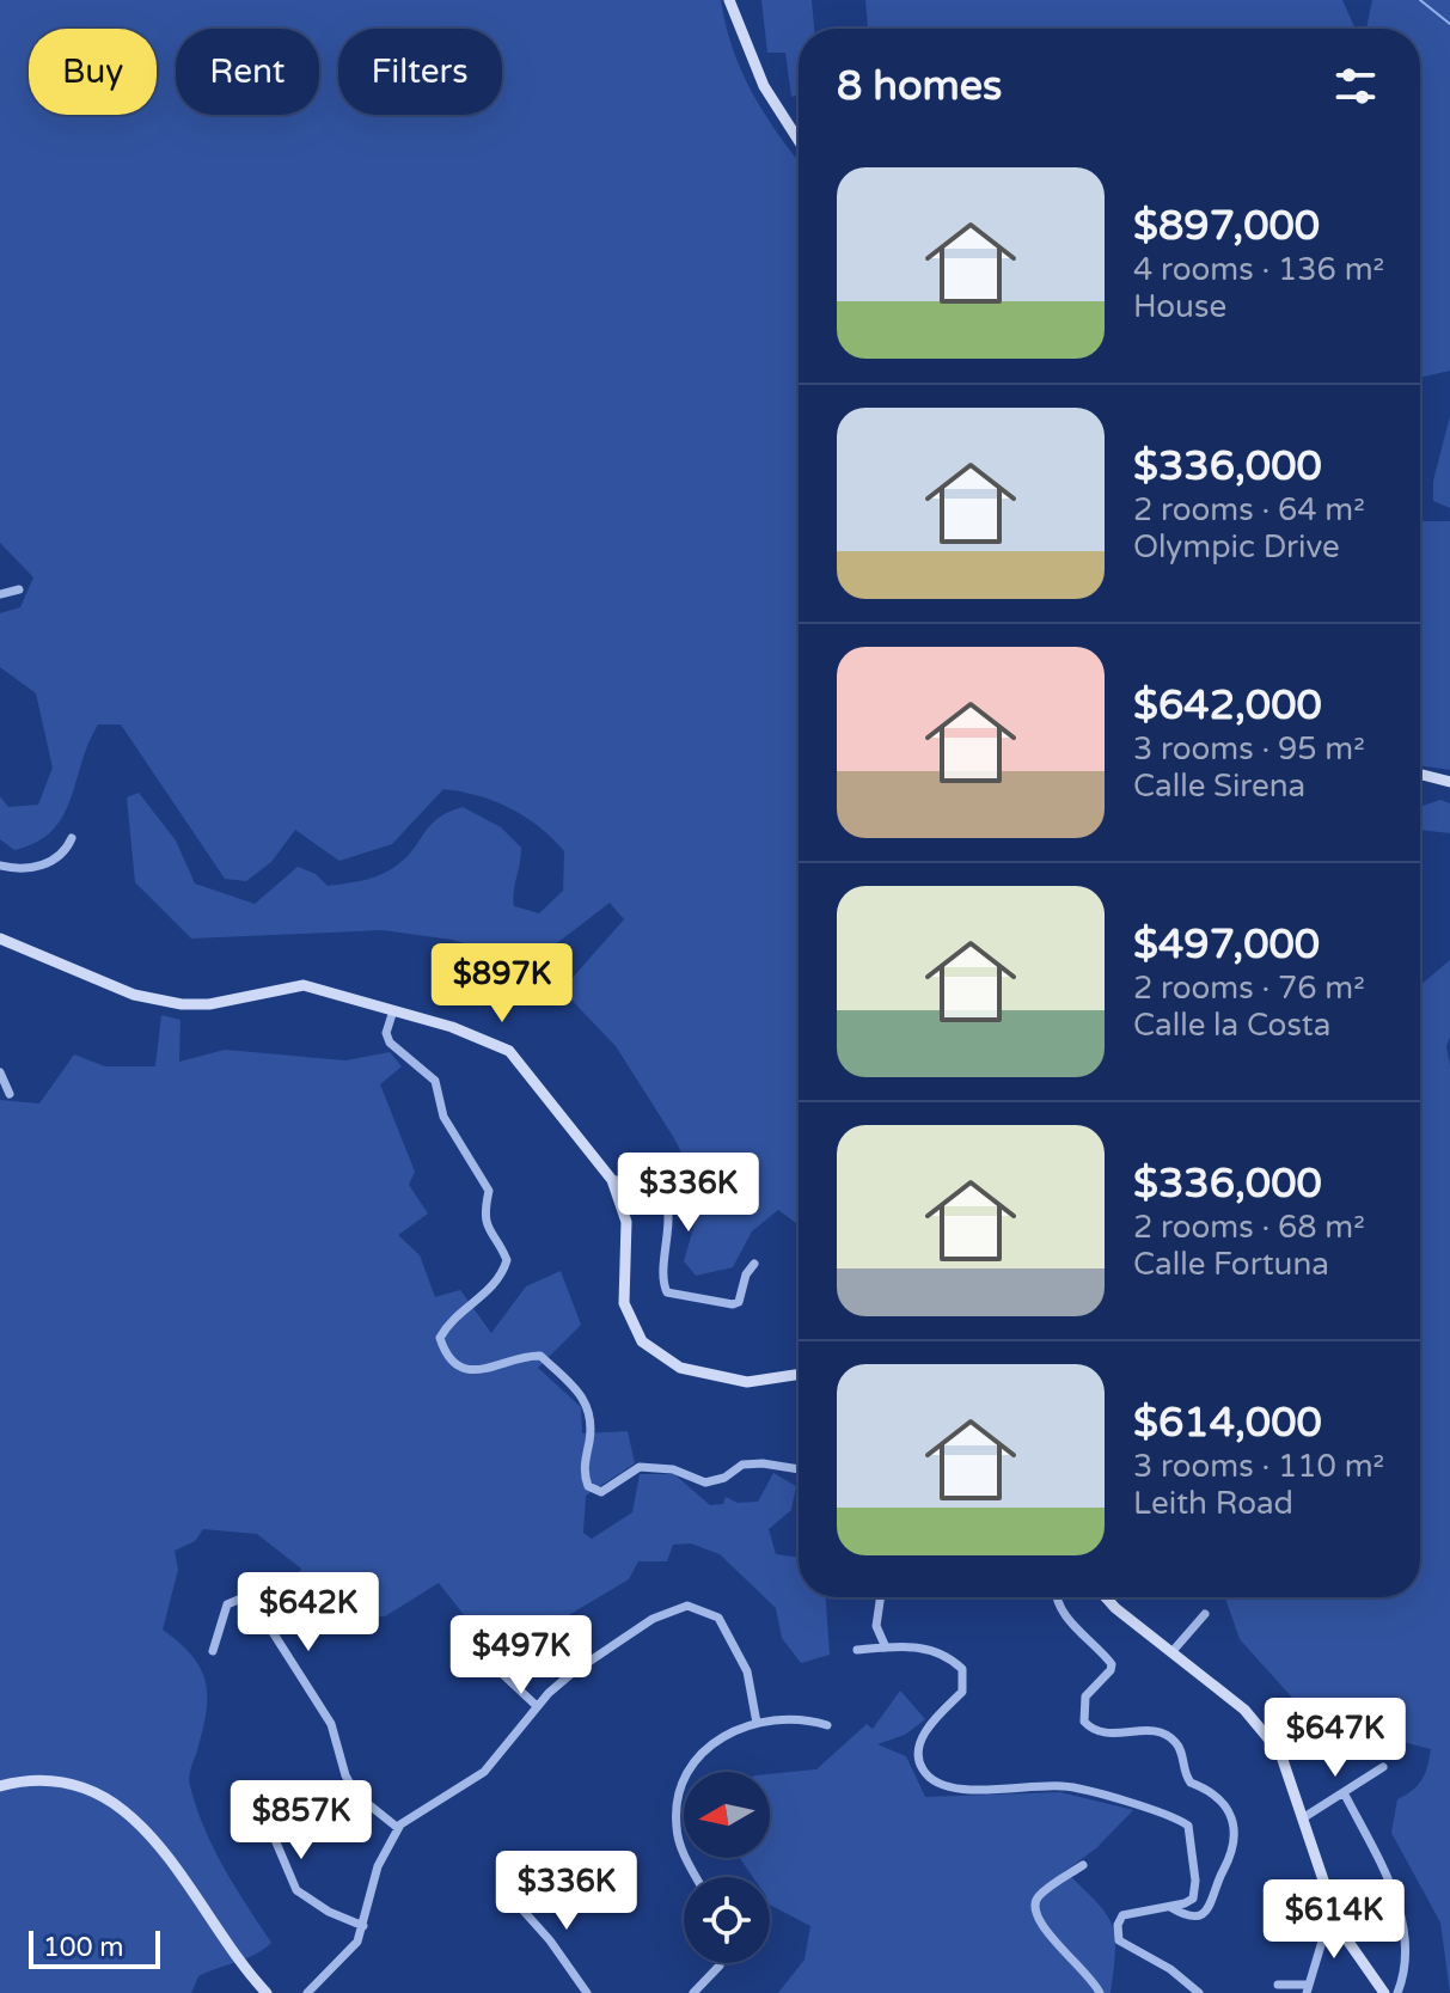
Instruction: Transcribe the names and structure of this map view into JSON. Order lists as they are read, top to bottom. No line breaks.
{"scale_bar":"100 m","north":"left","page":{"chip":["Buy","Rent","Filters"],"heading":"8 homes","list":[{"name":"$897,000","note":"4 rooms · 136 m² · House"},{"name":"$336,000","note":"2 rooms · 64 m² · Olympic Drive"},{"name":"$642,000","note":"3 rooms · 95 m² · Calle Sirena"},{"name":"$497,000","note":"2 rooms · 76 m² · Calle la Costa"},{"name":"$336,000","note":"2 rooms · 68 m² · Calle Fortuna"},{"name":"$614,000","note":"3 rooms · 110 m² · Leith Road"}],"price":["$897K","$336K","$642K","$497K","$647K","$857K","$336K","$614K"],"scale":"100 m"}}
